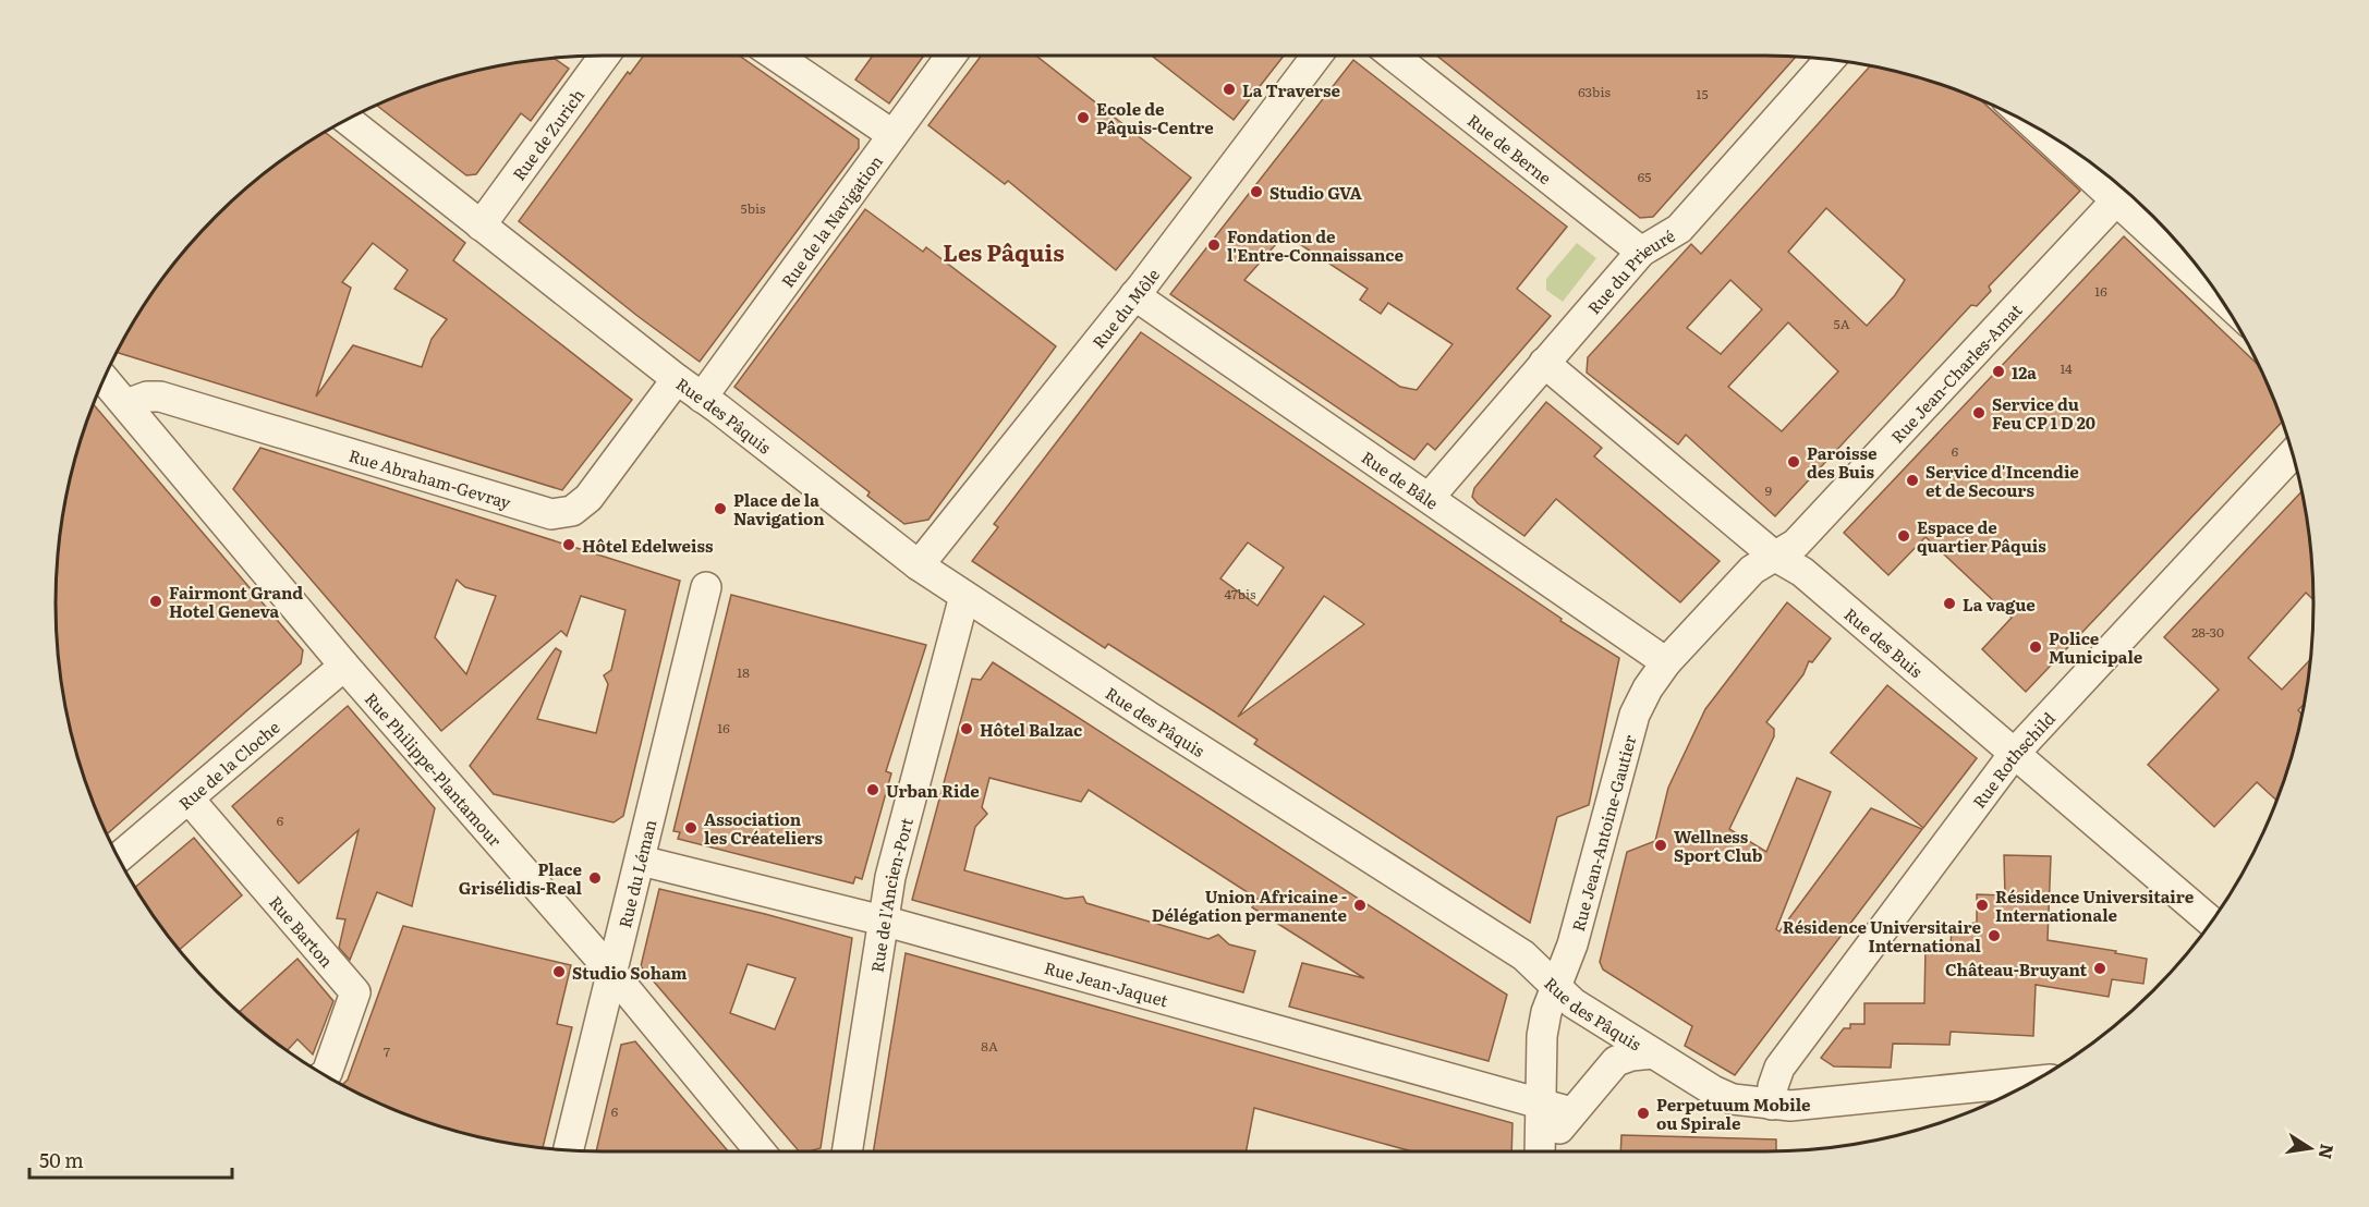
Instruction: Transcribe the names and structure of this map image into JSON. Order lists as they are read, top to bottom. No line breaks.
{"streets":{"street":["Rue de Zurich","Rue de Berne","Rue de la Navigation","Rue du Prieuré","Rue du Môle","Rue Jean-Charles-Amat","Rue des Pâquis","Rue de Bâle","Rue Abraham-Gevray","Rue des Buis","Rue Rothschild","Rue de la Cloche","Rue Philippe-Plantamour","Rue Jean-Antoine-Gautier","Rue du Léman","Rue de l'Ancien-Port","Rue Barton","Rue Jean-Jaquet"]},"crossings":[["Rue de Zurich","Rue des Pâquis"],["Rue de Berne","Rue du Prieuré"],["Rue de la Navigation","Rue des Pâquis"],["Rue du Prieuré","Rue de Bâle"],["Rue du Prieuré","Rue des Buis"],["Rue du Môle","Rue des Pâquis"],["Rue du Môle","Rue de Bâle"],["Rue Jean-Charles-Amat","Rue des Buis"],["Rue Jean-Charles-Amat","Rue Jean-Antoine-Gautier"],["Rue des Pâquis","Rue Abraham-Gevray"],["Rue des Pâquis","Rue Rothschild"],["Rue des Pâquis","Rue Jean-Antoine-Gautier"],["Rue des Pâquis","Rue de l'Ancien-Port"],["Rue de Bâle","Rue Jean-Antoine-Gautier"],["Rue Abraham-Gevray","Rue Philippe-Plantamour"],["Rue des Buis","Rue Rothschild"],["Rue des Buis","Rue Jean-Antoine-Gautier"],["Rue de la Cloche","Rue Philippe-Plantamour"],["Rue de la Cloche","Rue Barton"],["Rue Philippe-Plantamour","Rue du Léman"],["Rue Jean-Antoine-Gautier","Rue Jean-Jaquet"],["Rue du Léman","Rue Jean-Jaquet"],["Rue de l'Ancien-Port","Rue Jean-Jaquet"]],"districts":["Les Pâquis"],"places":["La Traverse","Ecole de Pâquis-Centre","Studio GVA","Fondation de l'Entre-Connaissance","12a","Service du Feu CP 1 D 20","Paroisse des Buis","Service d'Incendie et de Secours","Place de la Navigation","Espace de quartier Pâquis","Hôtel Edelweiss","Fairmont Grand Hotel Geneva","La vague","Police Municipale","Hôtel Balzac","Urban Ride","Association les Créateliers","Wellness Sport Club","Place Grisélidis-Real","Union Africaine - Délégation permanente","Résidence Universitaire Internationale","Résidence Universitaire International","Château-Bruyant","Studio Soham","Perpetuum Mobile ou Spirale"],"house_numbers":["63bis","15","65","5bis","16","5A","14","6","9","47bis","28-30","18","16","6","8A","7","6"],"scale_bar":"50 m","north":"right"}
